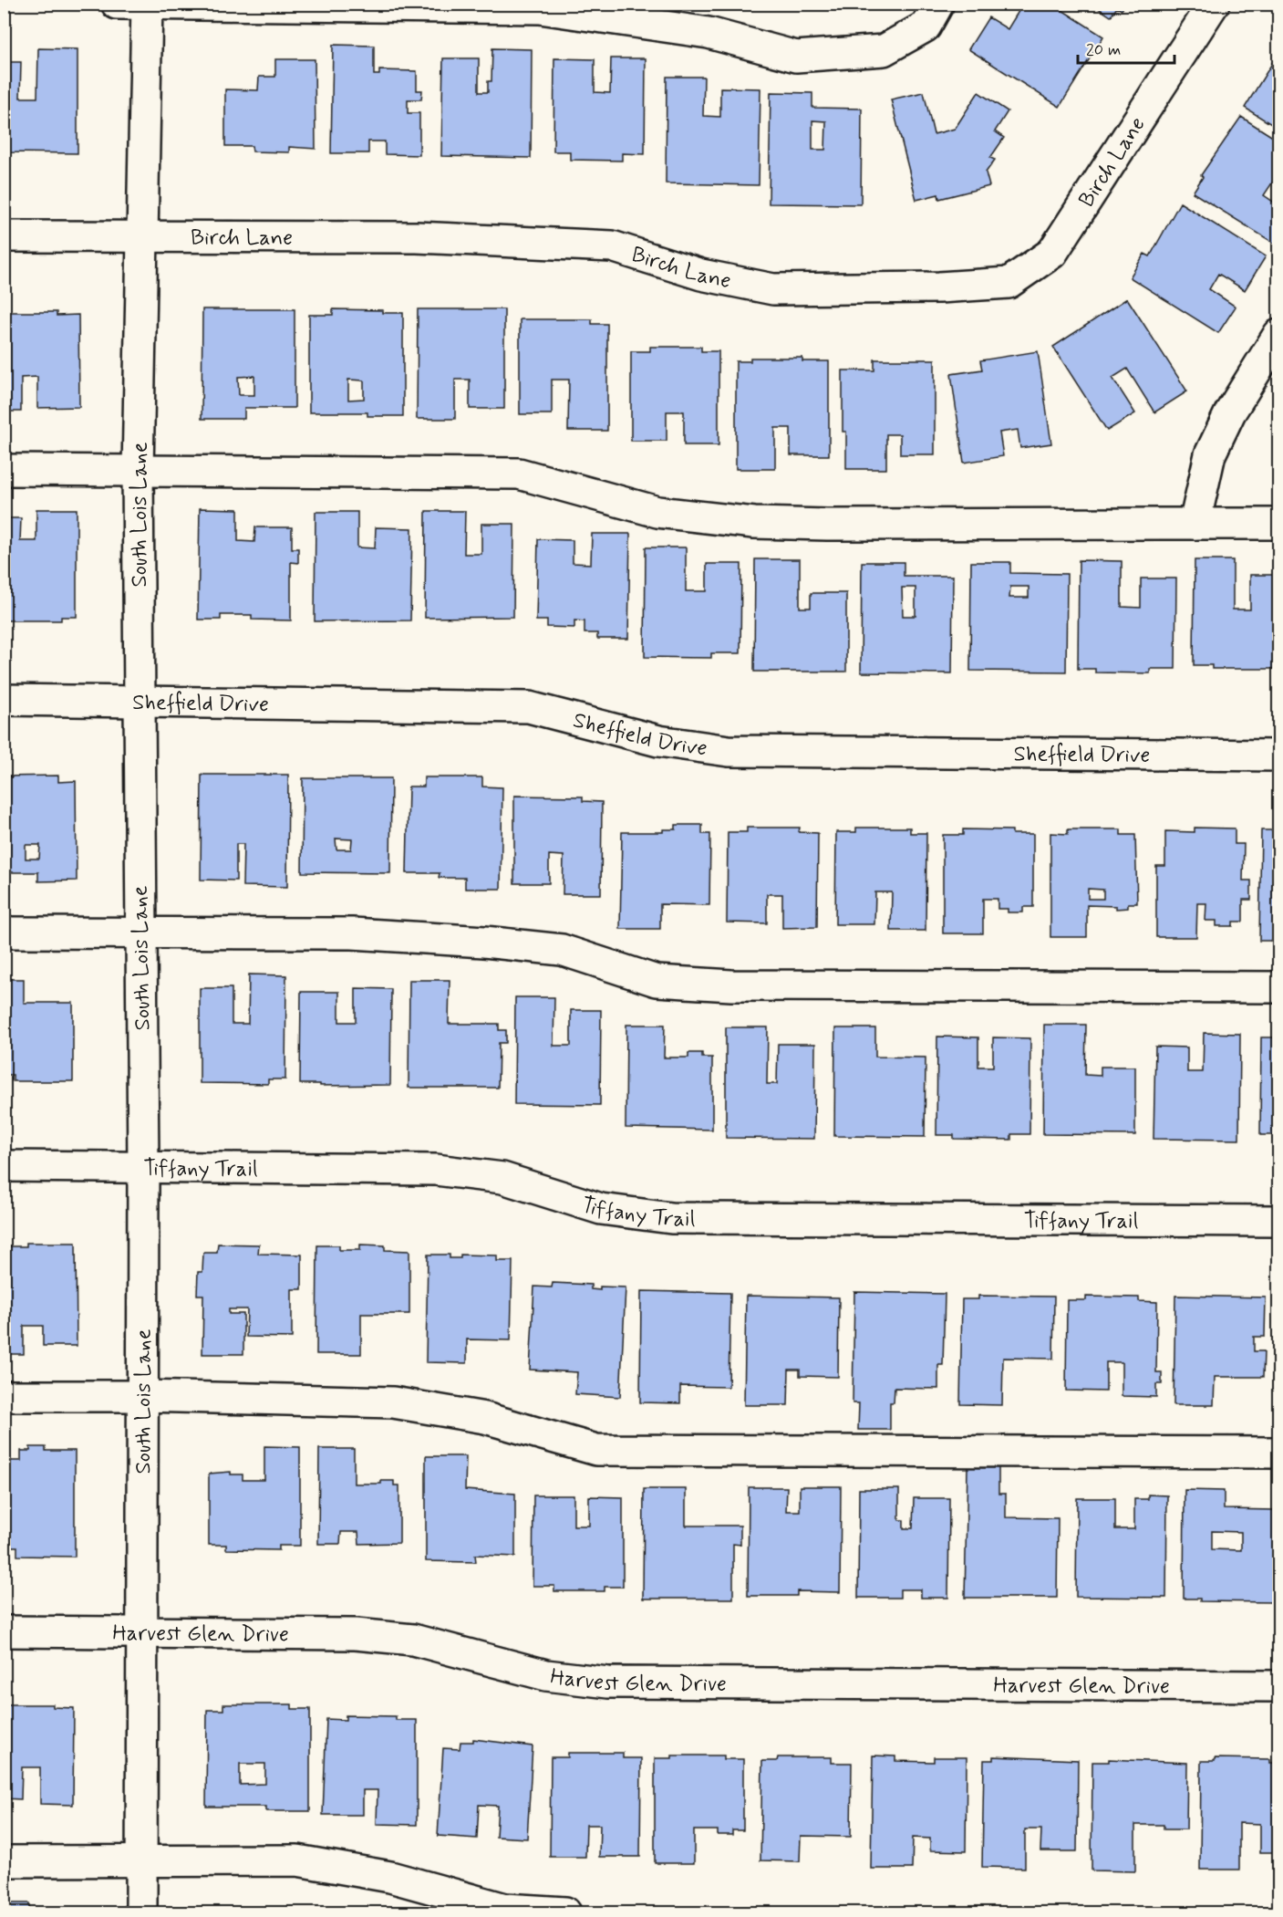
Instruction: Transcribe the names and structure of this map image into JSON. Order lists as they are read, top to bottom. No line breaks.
{"streets":{"street":["Birch Lane","South Lois Lane","Sheffield Drive","Tiffany Trail","Harvest Glen Drive"]},"crossings":[["Birch Lane","South Lois Lane"],["South Lois Lane","Sheffield Drive"],["South Lois Lane","Tiffany Trail"],["South Lois Lane","Harvest Glen Drive"]],"scale_bar":"20 m"}
